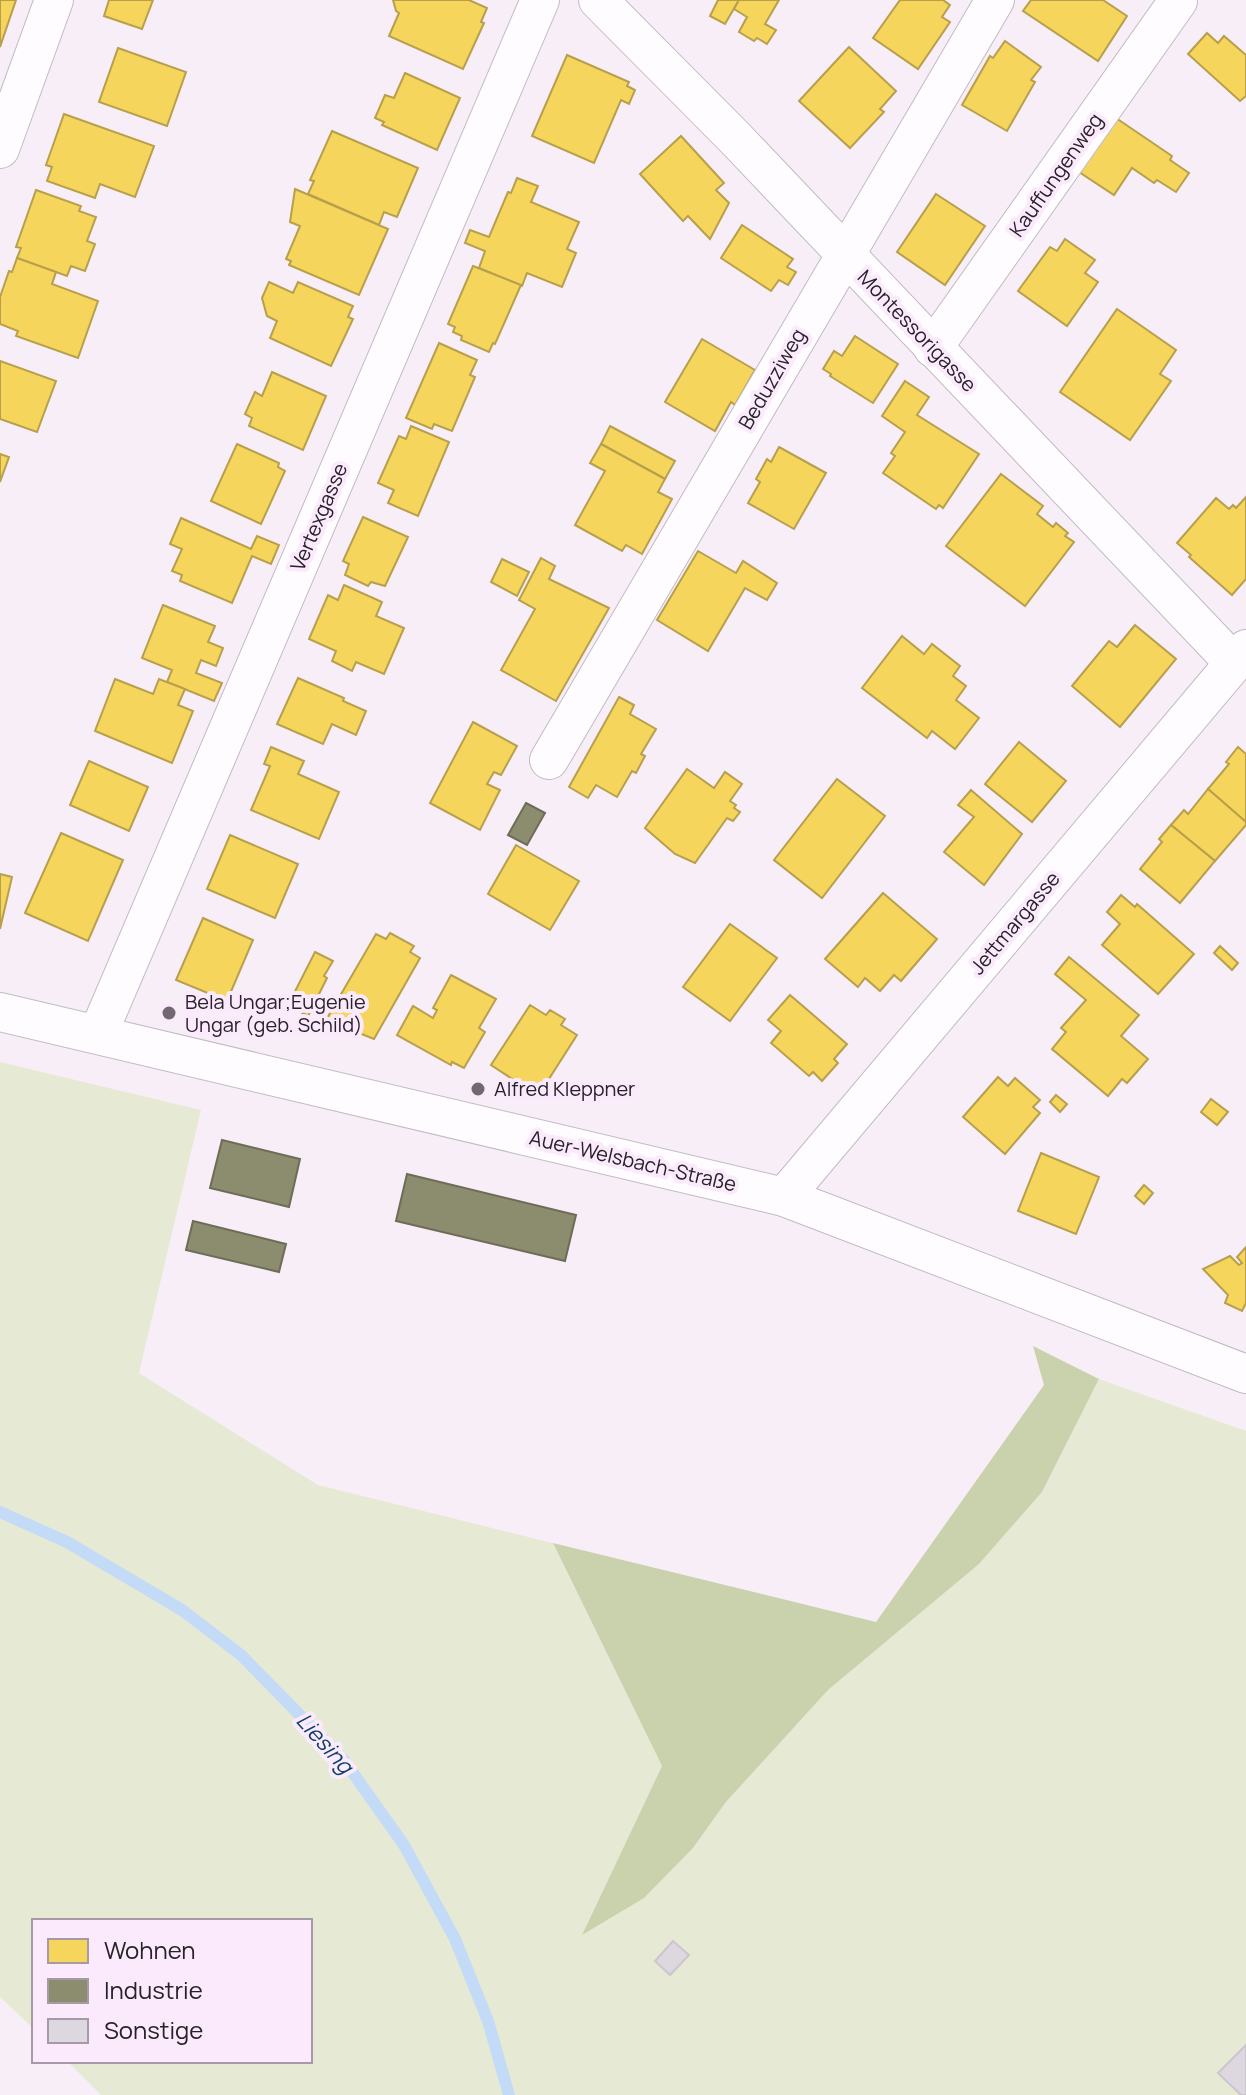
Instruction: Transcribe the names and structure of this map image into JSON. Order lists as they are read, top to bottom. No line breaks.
{"streets":{"street":["Kauffungenweg","Montessorigasse","Beduzziweg","Vertexgasse","Jettmargasse","Auer-Welsbach-Straße"]},"crossings":[["Kauffungenweg","Montessorigasse"],["Montessorigasse","Beduzziweg"],["Montessorigasse","Jettmargasse"],["Vertexgasse","Auer-Welsbach-Straße"],["Jettmargasse","Auer-Welsbach-Straße"]],"water":["Liesing"],"places":["Bela Ungar;Eugenie Ungar (geb. Schild)","Alfred Kleppner"],"legend":["Wohnen","Industrie","Sonstige"]}
